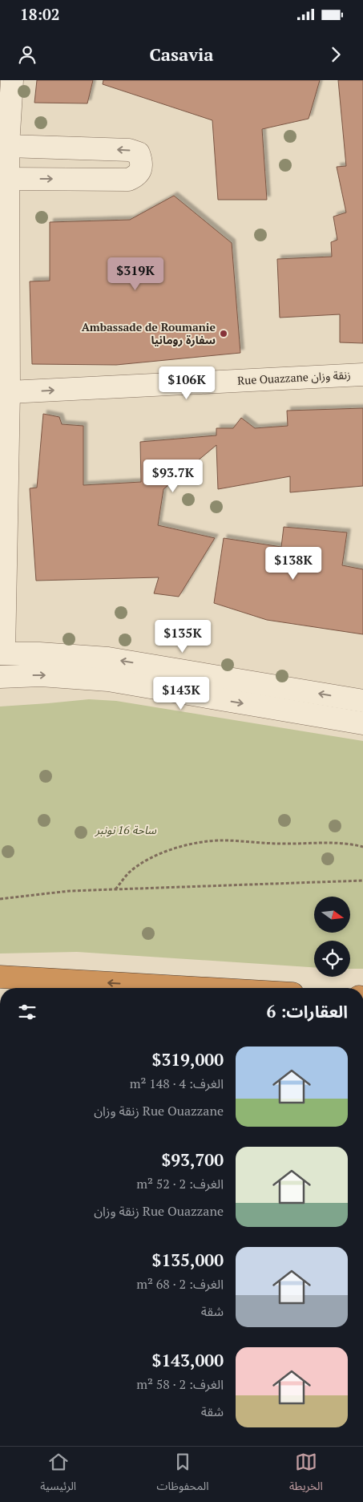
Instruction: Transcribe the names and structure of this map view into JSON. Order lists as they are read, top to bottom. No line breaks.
{"streets":{"street":["Rue Ouazzane زنقة وزان"]},"one_way":["Rue Ouazzane زنقة وزان"],"parks":["ساحة 16 نونبر"],"places":["Ambassade de Roumanie سفارة رومانيا"],"north":"right","page":{"status":"18:02","header":"Casavia","price":["$319K","$106K","$93.7K","$138K","$135K","$143K"],"heading":"العقارات: 6","list":[{"name":"$319,000","note":"الغرف: 4 · 148 m² · Rue Ouazzane زنقة وزان"},{"name":"$93,700","note":"الغرف: 2 · 52 m² · Rue Ouazzane زنقة وزان"},{"name":"$135,000","note":"الغرف: 2 · 68 m² · شقة"},{"name":"$143,000","note":"الغرف: 2 · 58 m² · شقة"}],"tabs":["الخريطة","المحفوظات","الرئيسية"]}}
